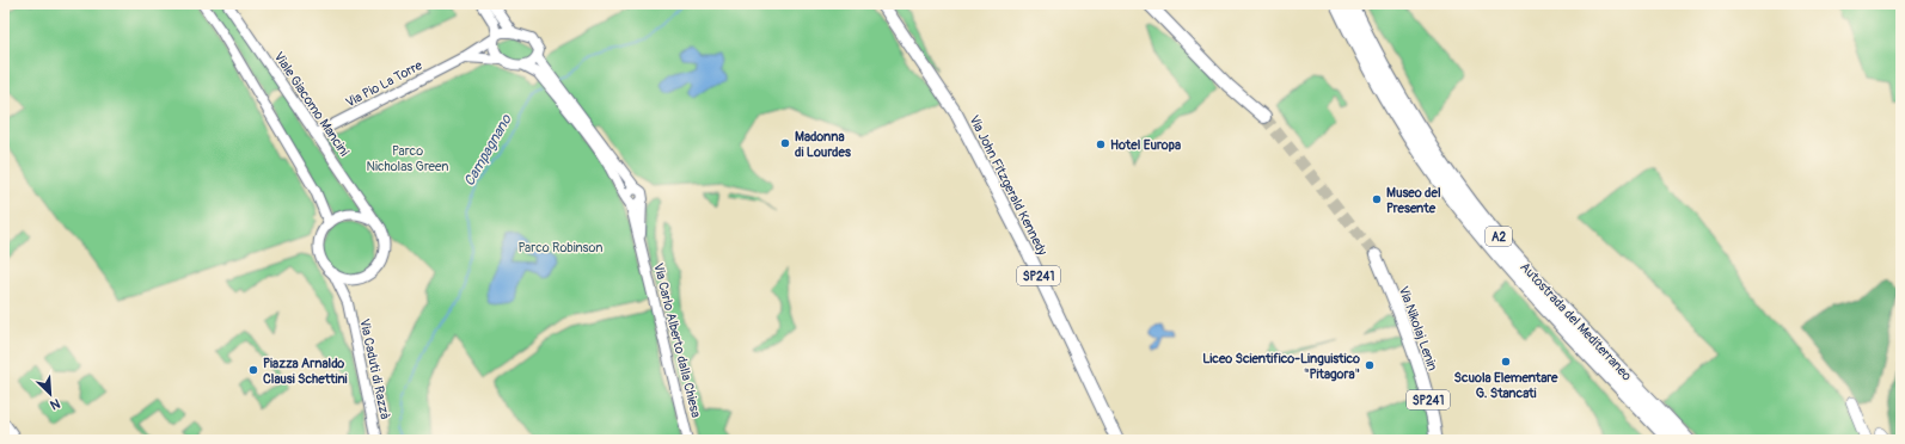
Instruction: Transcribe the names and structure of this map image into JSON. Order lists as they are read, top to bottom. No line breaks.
{"streets":{"highway":["A2","Autostrada del Mediterraneo"],"main road":["Via John Fitzgerald Kennedy","SP241","Via Nikolaj Lenin"],"street":["Via Pio La Torre","Viale Giacomo Mancini","Via Carlo Alberto dalla Chiesa","Via Caduti di Razzà"]},"crossings":[["Via Pio La Torre","Viale Giacomo Mancini"],["Viale Giacomo Mancini","Via Caduti di Razzà"]],"water":["Campagnano"],"parks":["Parco Nicholas Green","Parco Robinson"],"places":["Madonna di Lourdes","Hotel Europa","Museo del Presente","Scuola Elementare G. Stancati","Liceo Scientifico-Linguistico \"Pitagora\"","Piazza Arnaldo Clausi Schettini"],"north":"bottom right"}
